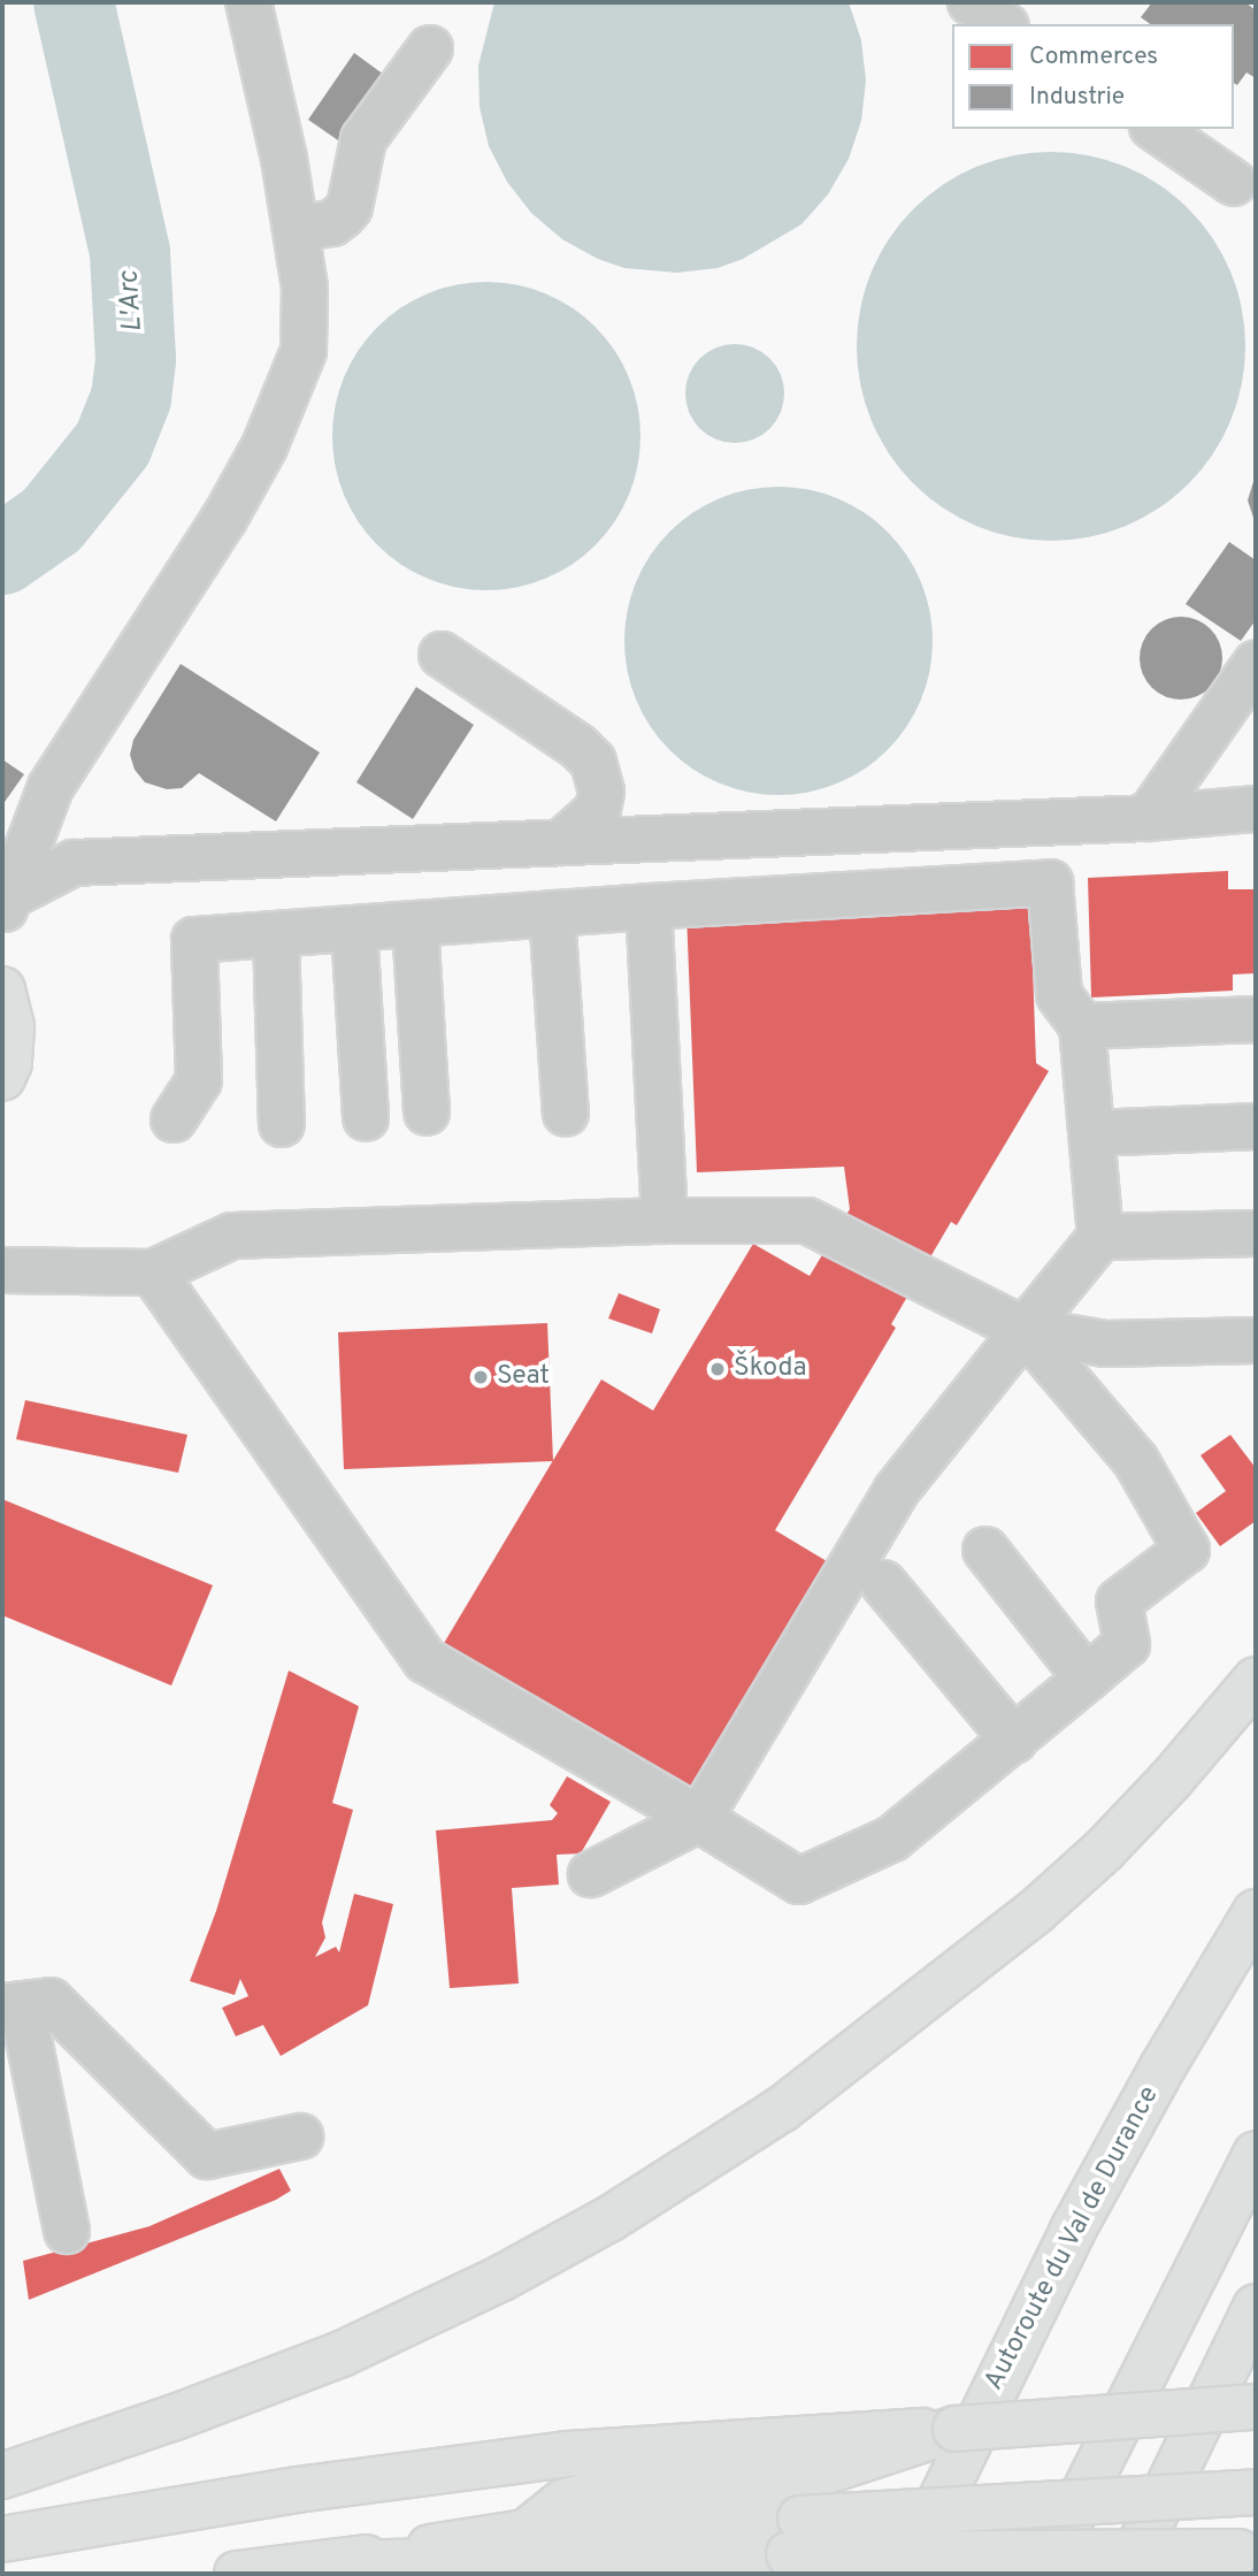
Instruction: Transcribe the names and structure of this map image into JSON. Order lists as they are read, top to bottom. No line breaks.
{"streets":{"main road":["Autoroute du Val de Durance"]},"water":["L'Arc"],"places":["Škoda","Seat"],"legend":["Commerces","Industrie"]}
